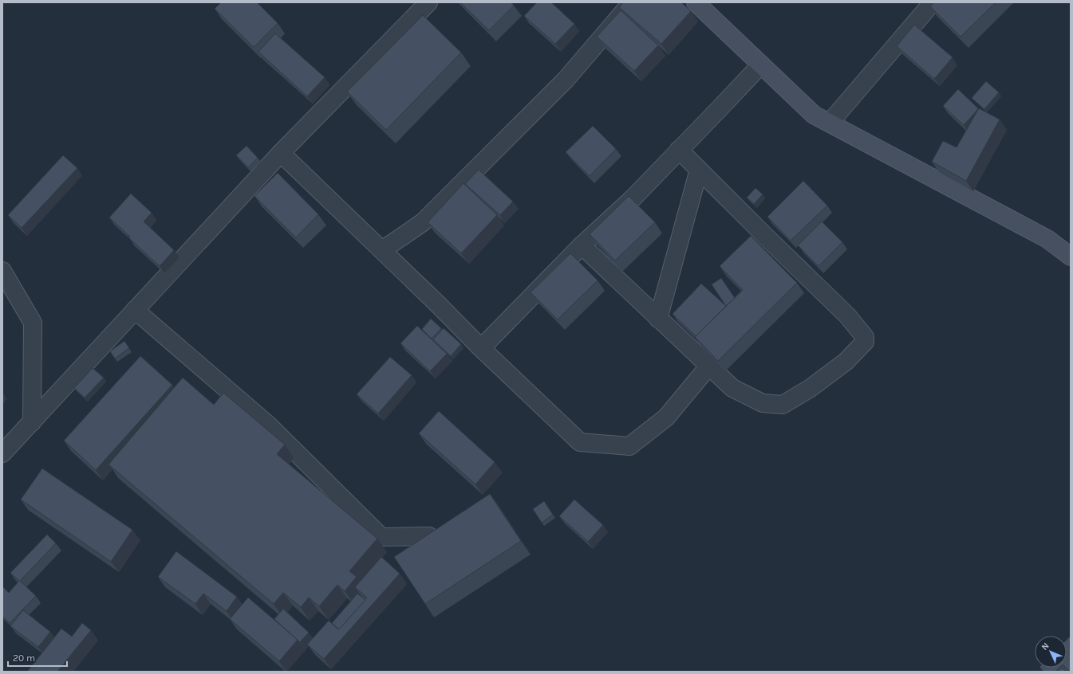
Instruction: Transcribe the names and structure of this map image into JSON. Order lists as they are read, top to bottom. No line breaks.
{"scale_bar":"20 m","north":"top left"}
